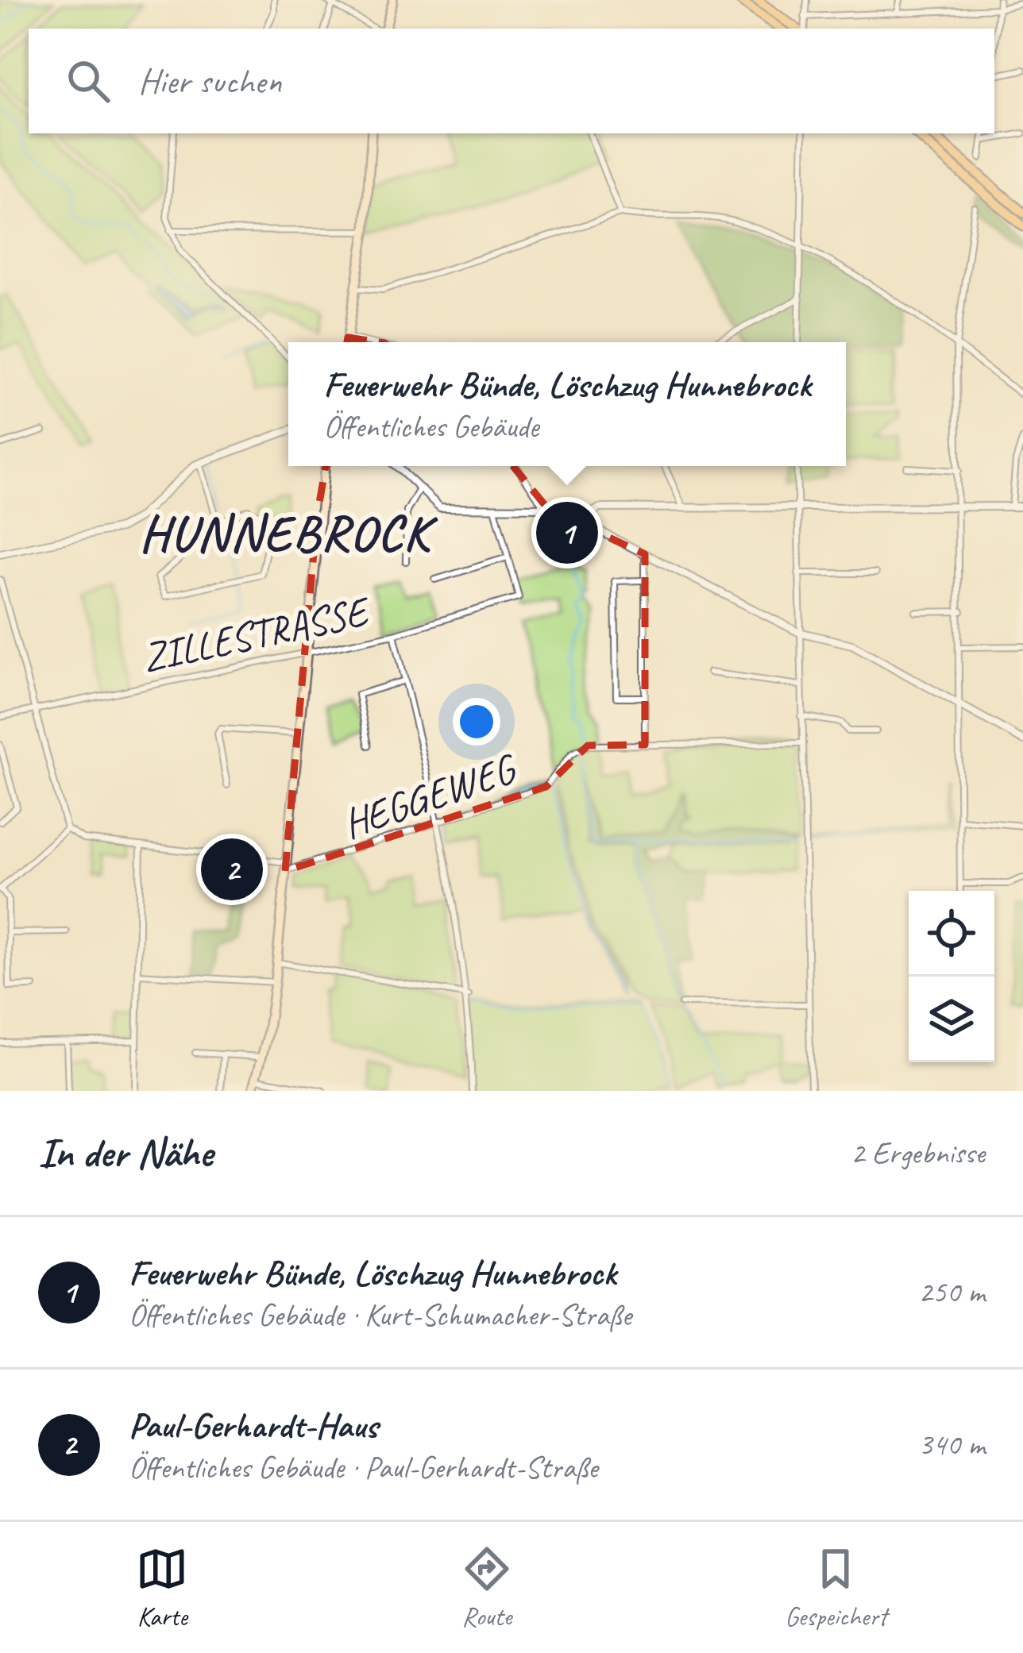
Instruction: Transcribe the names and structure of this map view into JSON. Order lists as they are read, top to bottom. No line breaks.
{"streets":{"street":["ZILLESTRASSE","HEGGEWEG"]},"districts":["HUNNEBROCK"],"page":{"search":"Hier suchen","popup":["Feuerwehr Bünde, Löschzug Hunnebrock","Öffentliches Gebäude"],"pins":["1","2"],"heading":["In der Nähe","2 Ergebnisse"],"list":[{"mark":"1","name":"Feuerwehr Bünde, Löschzug Hunnebrock","note":"Öffentliches Gebäude · Kurt-Schumacher-Straße","value":"250 m"},{"mark":"2","name":"Paul-Gerhardt-Haus","note":"Öffentliches Gebäude · Paul-Gerhardt-Straße","value":"340 m"}],"nav":["Karte","Route","Gespeichert"]}}
